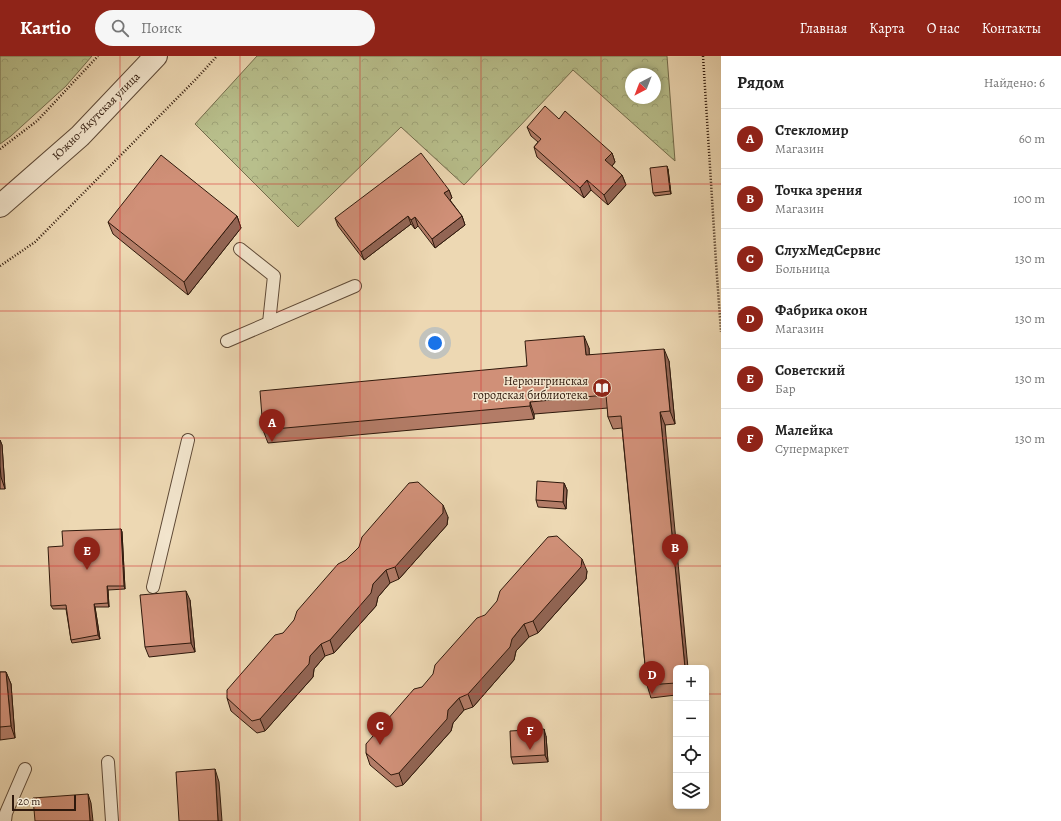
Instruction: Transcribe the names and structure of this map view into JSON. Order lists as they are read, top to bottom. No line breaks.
{"streets":{"street":["Южно-Якутская улица"]},"places":{"library":["Нерюнгринская городская библиотека"]},"scale_bar":"20 m","north":"bottom left","page":{"header":"Kartio","search":"Поиск","nav":["Главная","Карта","О нас","Контакты"],"heading":["Рядом","Найдено: 6"],"list":[{"mark":"A","name":"Стекломир","note":"Магазин","value":"60 m"},{"mark":"B","name":"Точка зрения","note":"Магазин","value":"100 m"},{"mark":"C","name":"СлухМедСервис","note":"Больница","value":"130 m"},{"mark":"D","name":"Фабрика окон","note":"Магазин","value":"130 m"},{"mark":"E","name":"Советский","note":"Бар","value":"130 m"},{"mark":"F","name":"Малейка","note":"Супермаркет","value":"130 m"}],"pins":["A","B","E","D","C","F"],"map_buttons":["+","−"],"scale":"20 m"}}
